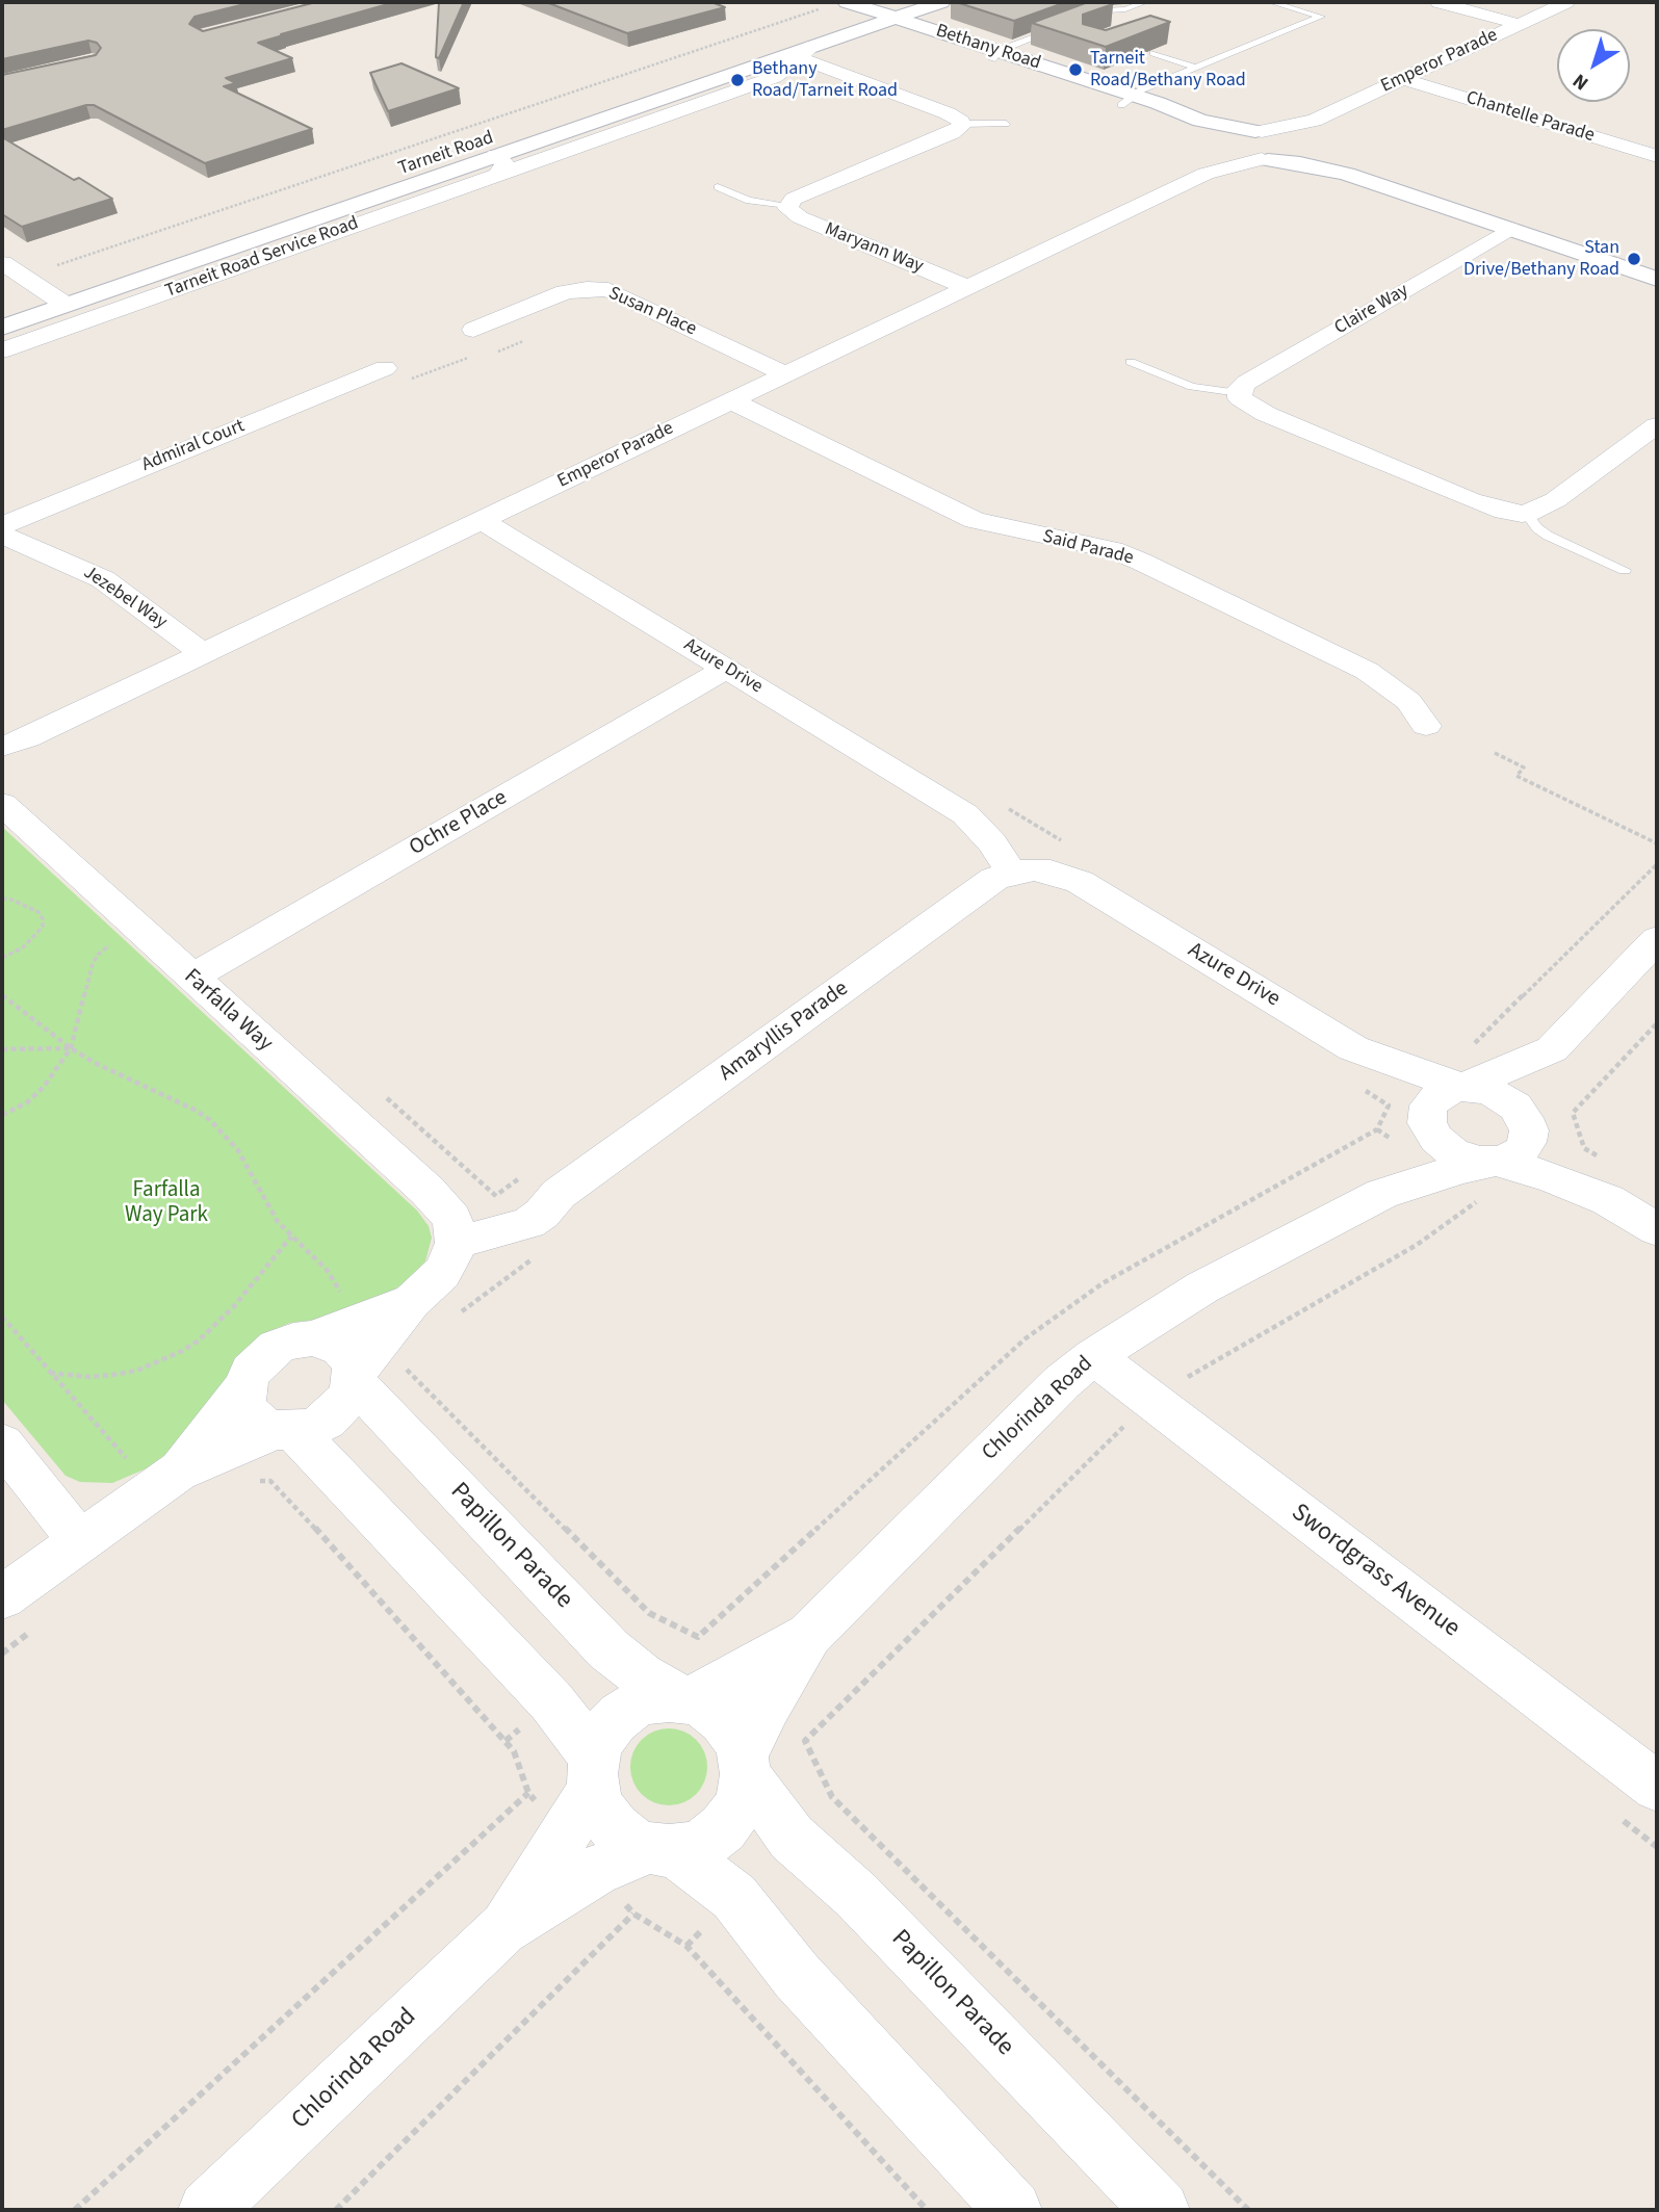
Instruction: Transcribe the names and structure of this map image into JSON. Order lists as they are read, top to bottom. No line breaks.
{"streets":{"main road":["Bethany Road","Tarneit Road"],"street":["Emperor Parade","Chantelle Parade","Maryann Way","Tarneit Road Service Road","Claire Way","Susan Place","Admiral Court","Said Parade","Jezebel Way","Azure Drive","Ochre Place","Farfalla Way","Amaryllis Parade","Chlorinda Road","Papillon Parade","Swordgrass Avenue"]},"crossings":[["Bethany Road","Emperor Parade"],["Bethany Road","Tarneit Road"],["Emperor Parade","Chantelle Parade"],["Emperor Parade","Maryann Way"],["Emperor Parade","Susan Place"],["Emperor Parade","Said Parade"],["Emperor Parade","Jezebel Way"],["Emperor Parade","Azure Drive"],["Tarneit Road","Maryann Way"],["Tarneit Road","Tarneit Road Service Road"],["Azure Drive","Ochre Place"],["Azure Drive","Amaryllis Parade"],["Azure Drive","Chlorinda Road"],["Ochre Place","Farfalla Way"],["Farfalla Way","Amaryllis Parade"],["Chlorinda Road","Papillon Parade"],["Chlorinda Road","Swordgrass Avenue"]],"parks":["Farfalla Way Park"],"places":["Tarneit Road/Bethany Road","Bethany Road/Tarneit Road","Stan Drive/Bethany Road"],"north":"bottom left"}
